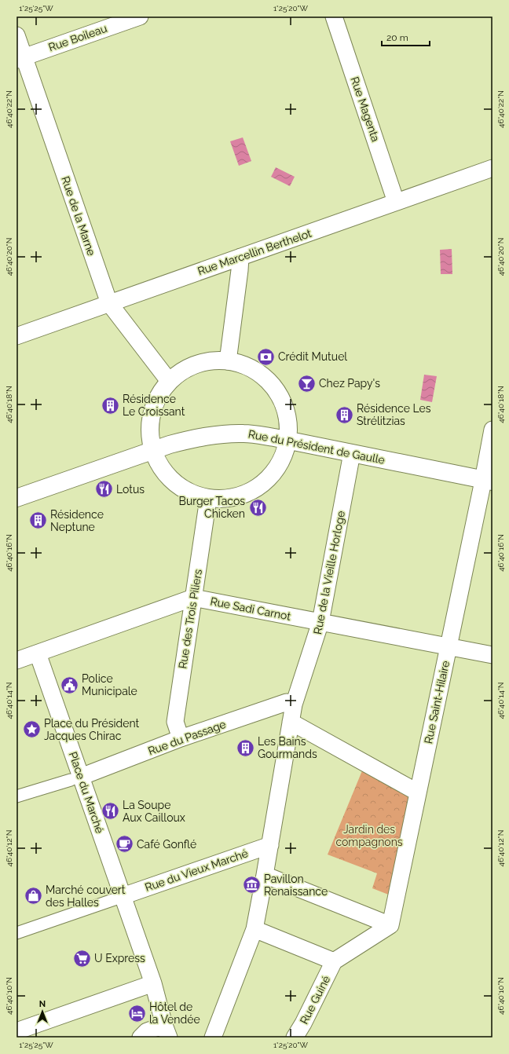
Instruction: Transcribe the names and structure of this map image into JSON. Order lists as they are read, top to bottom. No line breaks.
{"streets":{"street":["Rue Boileau","Rue Magenta","Rue de la Marne","Rue Marcellin Berthelot","Rue du Président de Gaulle","Rue de la Vieille Horloge","Rue Sadi Carnot","Rue des Trois Piliers","Rue Saint-Hilaire","Rue du Passage","Place du Marché","Rue du Vieux Marché","Rue Guiné"]},"crossings":[["Rue Boileau","Rue de la Marne"],["Rue Magenta","Rue Marcellin Berthelot"],["Rue de la Marne","Rue Marcellin Berthelot"],["Rue du Président de Gaulle","Rue de la Vieille Horloge"],["Rue du Président de Gaulle","Rue Saint-Hilaire"],["Rue de la Vieille Horloge","Rue Sadi Carnot"],["Rue de la Vieille Horloge","Rue du Passage"],["Rue de la Vieille Horloge","Rue du Vieux Marché"],["Rue Sadi Carnot","Rue des Trois Piliers"],["Rue Sadi Carnot","Rue Saint-Hilaire"],["Rue des Trois Piliers","Rue du Passage"],["Rue du Passage","Place du Marché"],["Place du Marché","Rue du Vieux Marché"]],"parks":["Jardin des compagnons"],"places":{"bank":["Crédit Mutuel"],"bar":["Chez Papy's"],"building":["Résidence Le Croissant","Résidence Les Strélitzias","Résidence Neptune","Les Bains Gourmands"],"restaurant":["Lotus","Burger Tacos Chicken","La Soupe Aux Cailloux"],"public building":["Police Municipale"],"place":["Place du Président Jacques Chirac"],"cafe":["Café Gonflé"],"museum":["Pavillon Renaissance"],"shop":["Marché couvert des Halles"],"supermarket":["U Express"],"hotel":["Hôtel de la Vendée"]},"scale_bar":"20 m","north":"top","coordinates":["1°25'25\"W","1°25'20\"W","46°40'22\"N","46°40'20\"N","46°40'18\"N","46°40'16\"N","46°40'14\"N","46°40'12\"N","46°40'10\"N"]}
